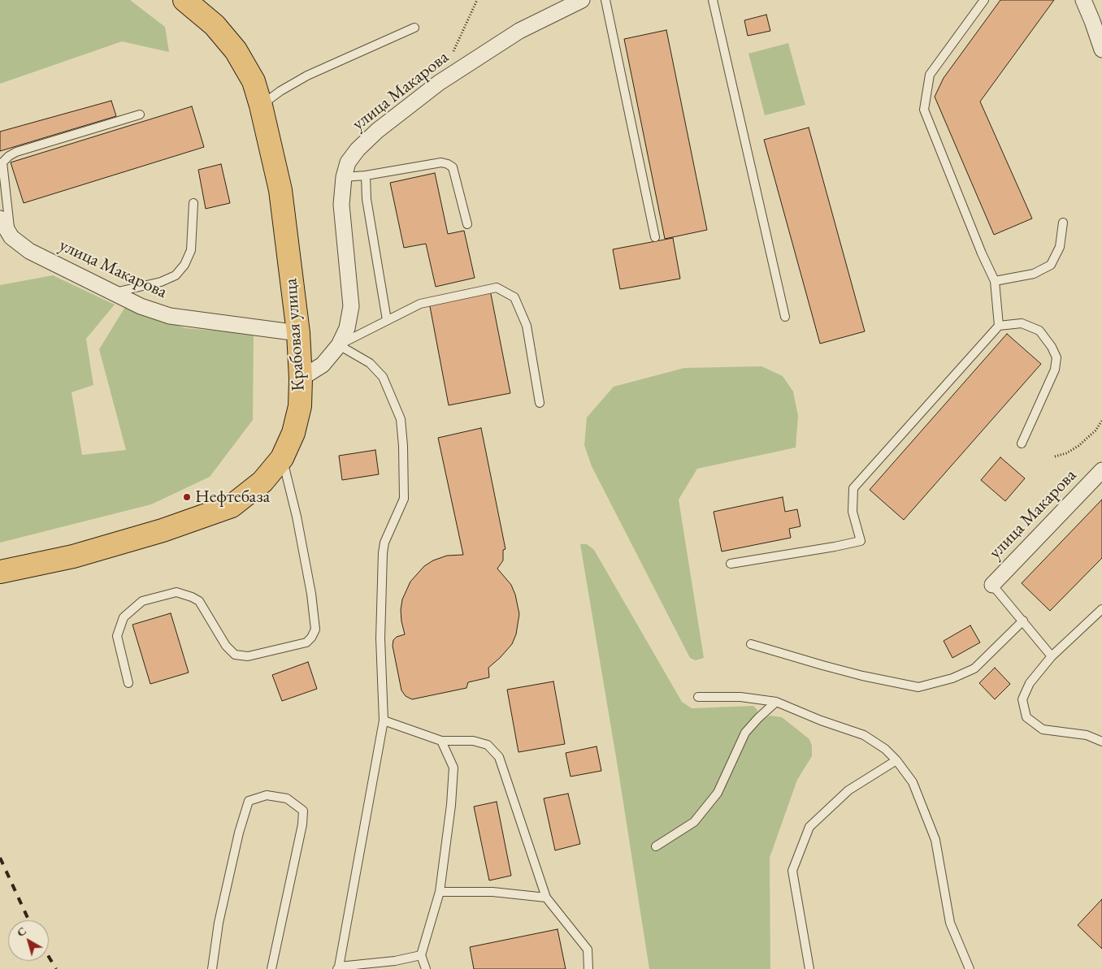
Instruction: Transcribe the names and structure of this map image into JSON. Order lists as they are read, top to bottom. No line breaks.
{"streets":{"main road":["Крабовая улица"],"street":["улица Макарова"]},"crossings":[["улица Макарова","Крабовая улица"]],"places":["Нефтебаза"],"north":"top left"}
